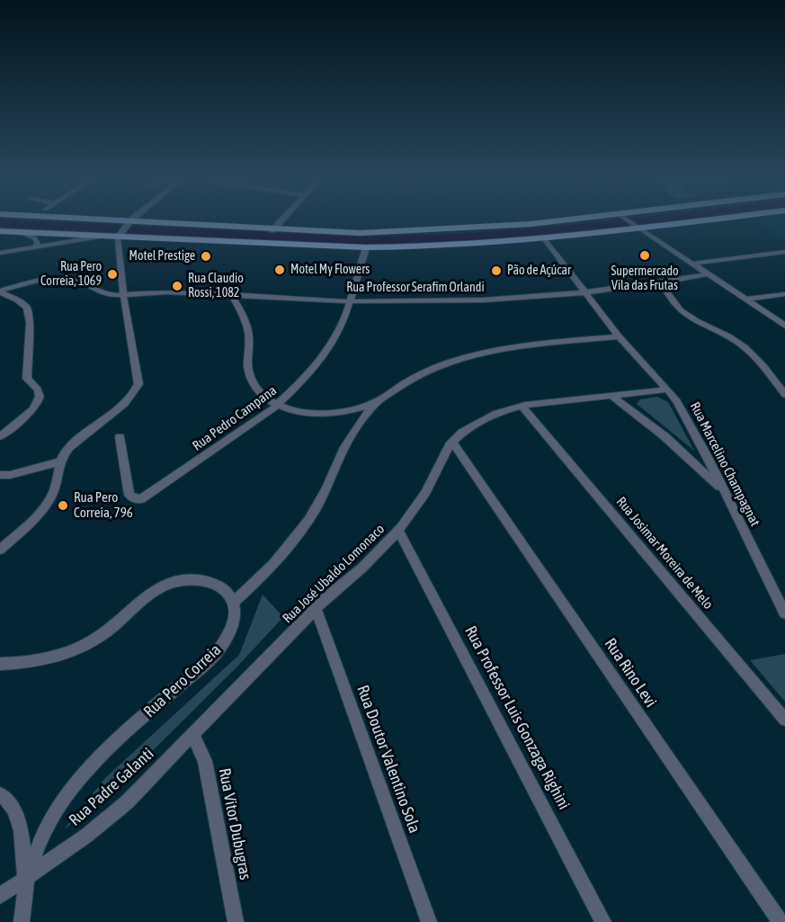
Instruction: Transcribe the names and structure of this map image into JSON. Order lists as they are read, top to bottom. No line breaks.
{"streets":{"street":["Rua Professor Serafim Orlandi","Rua Pedro Campana","Rua Marcelino Champagnat","Rua Josimar Moreira de Melo","Rua José Ubaldo Lomonaco","Rua Rino Levi","Rua Pero Correia","Rua Professor Luis Gonzaga Righini","Rua Doutor Valentino Sola","Rua Padre Galanti","Rua Vitor Dubugras"]},"crossings":[["Rua Professor Serafim Orlandi","Rua Pedro Campana"],["Rua Professor Serafim Orlandi","Rua Marcelino Champagnat"],["Rua Marcelino Champagnat","Rua José Ubaldo Lomonaco"],["Rua Josimar Moreira de Melo","Rua José Ubaldo Lomonaco"],["Rua José Ubaldo Lomonaco","Rua Rino Levi"],["Rua José Ubaldo Lomonaco","Rua Professor Luis Gonzaga Righini"],["Rua José Ubaldo Lomonaco","Rua Doutor Valentino Sola"],["Rua José Ubaldo Lomonaco","Rua Padre Galanti"],["Rua José Ubaldo Lomonaco","Rua Vitor Dubugras"],["Rua Pero Correia","Rua Padre Galanti"],["Rua Padre Galanti","Rua Vitor Dubugras"]],"places":["Supermercado Vila das Frutas","Motel Prestige","Motel My Flowers","Pão de Açúcar","Rua Pero Correia, 1069","Rua Claudio Rossi, 1082","Rua Pero Correia, 796"]}
